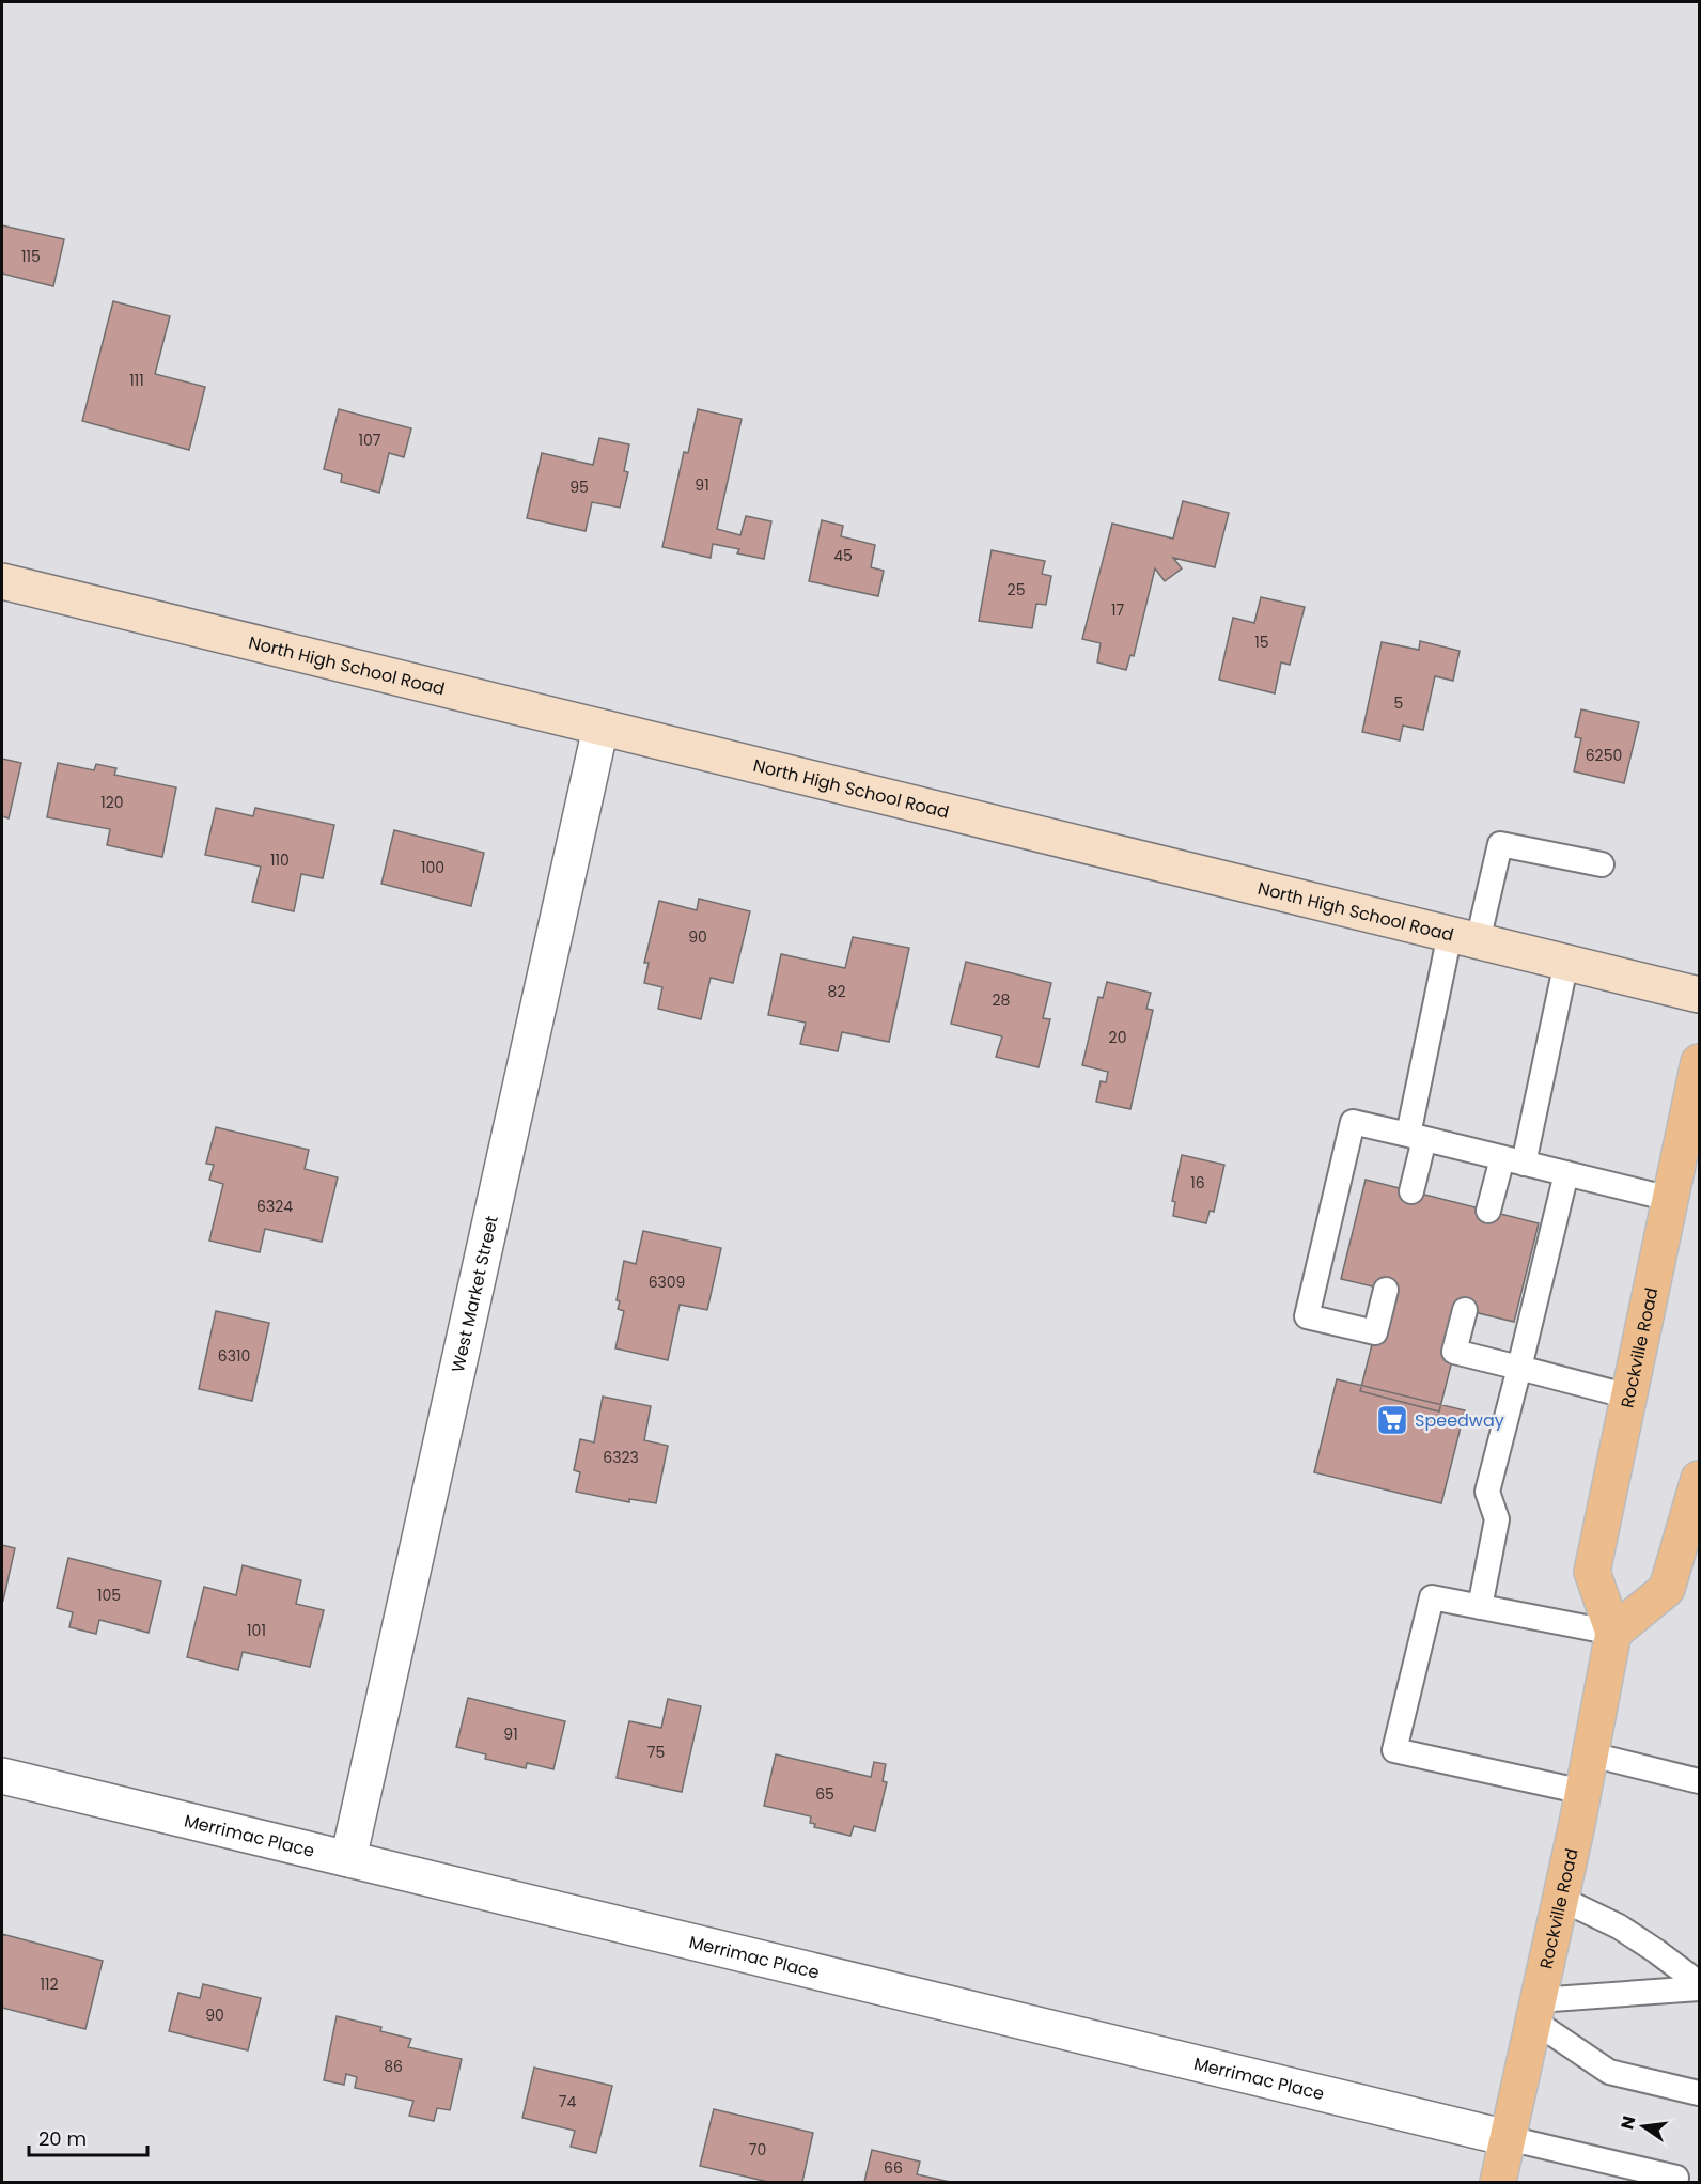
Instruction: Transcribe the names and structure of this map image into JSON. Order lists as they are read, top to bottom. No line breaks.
{"streets":{"main road":["Rockville Road"],"street":["North High School Road","West Market Street","Merrimac Place"]},"crossings":[["North High School Road","West Market Street"],["West Market Street","Merrimac Place"],["Rockville Road","Merrimac Place"]],"places":{"supermarket":["Speedway"]},"house_numbers":["115","111","107","91","95","45","25","17","15","5","6250","120","110","100","90","82","28","20","16","6324","6309","6310","6323","105","101","91","75","65","112","90","86","74","70","66"],"scale_bar":"20 m","north":"left"}
